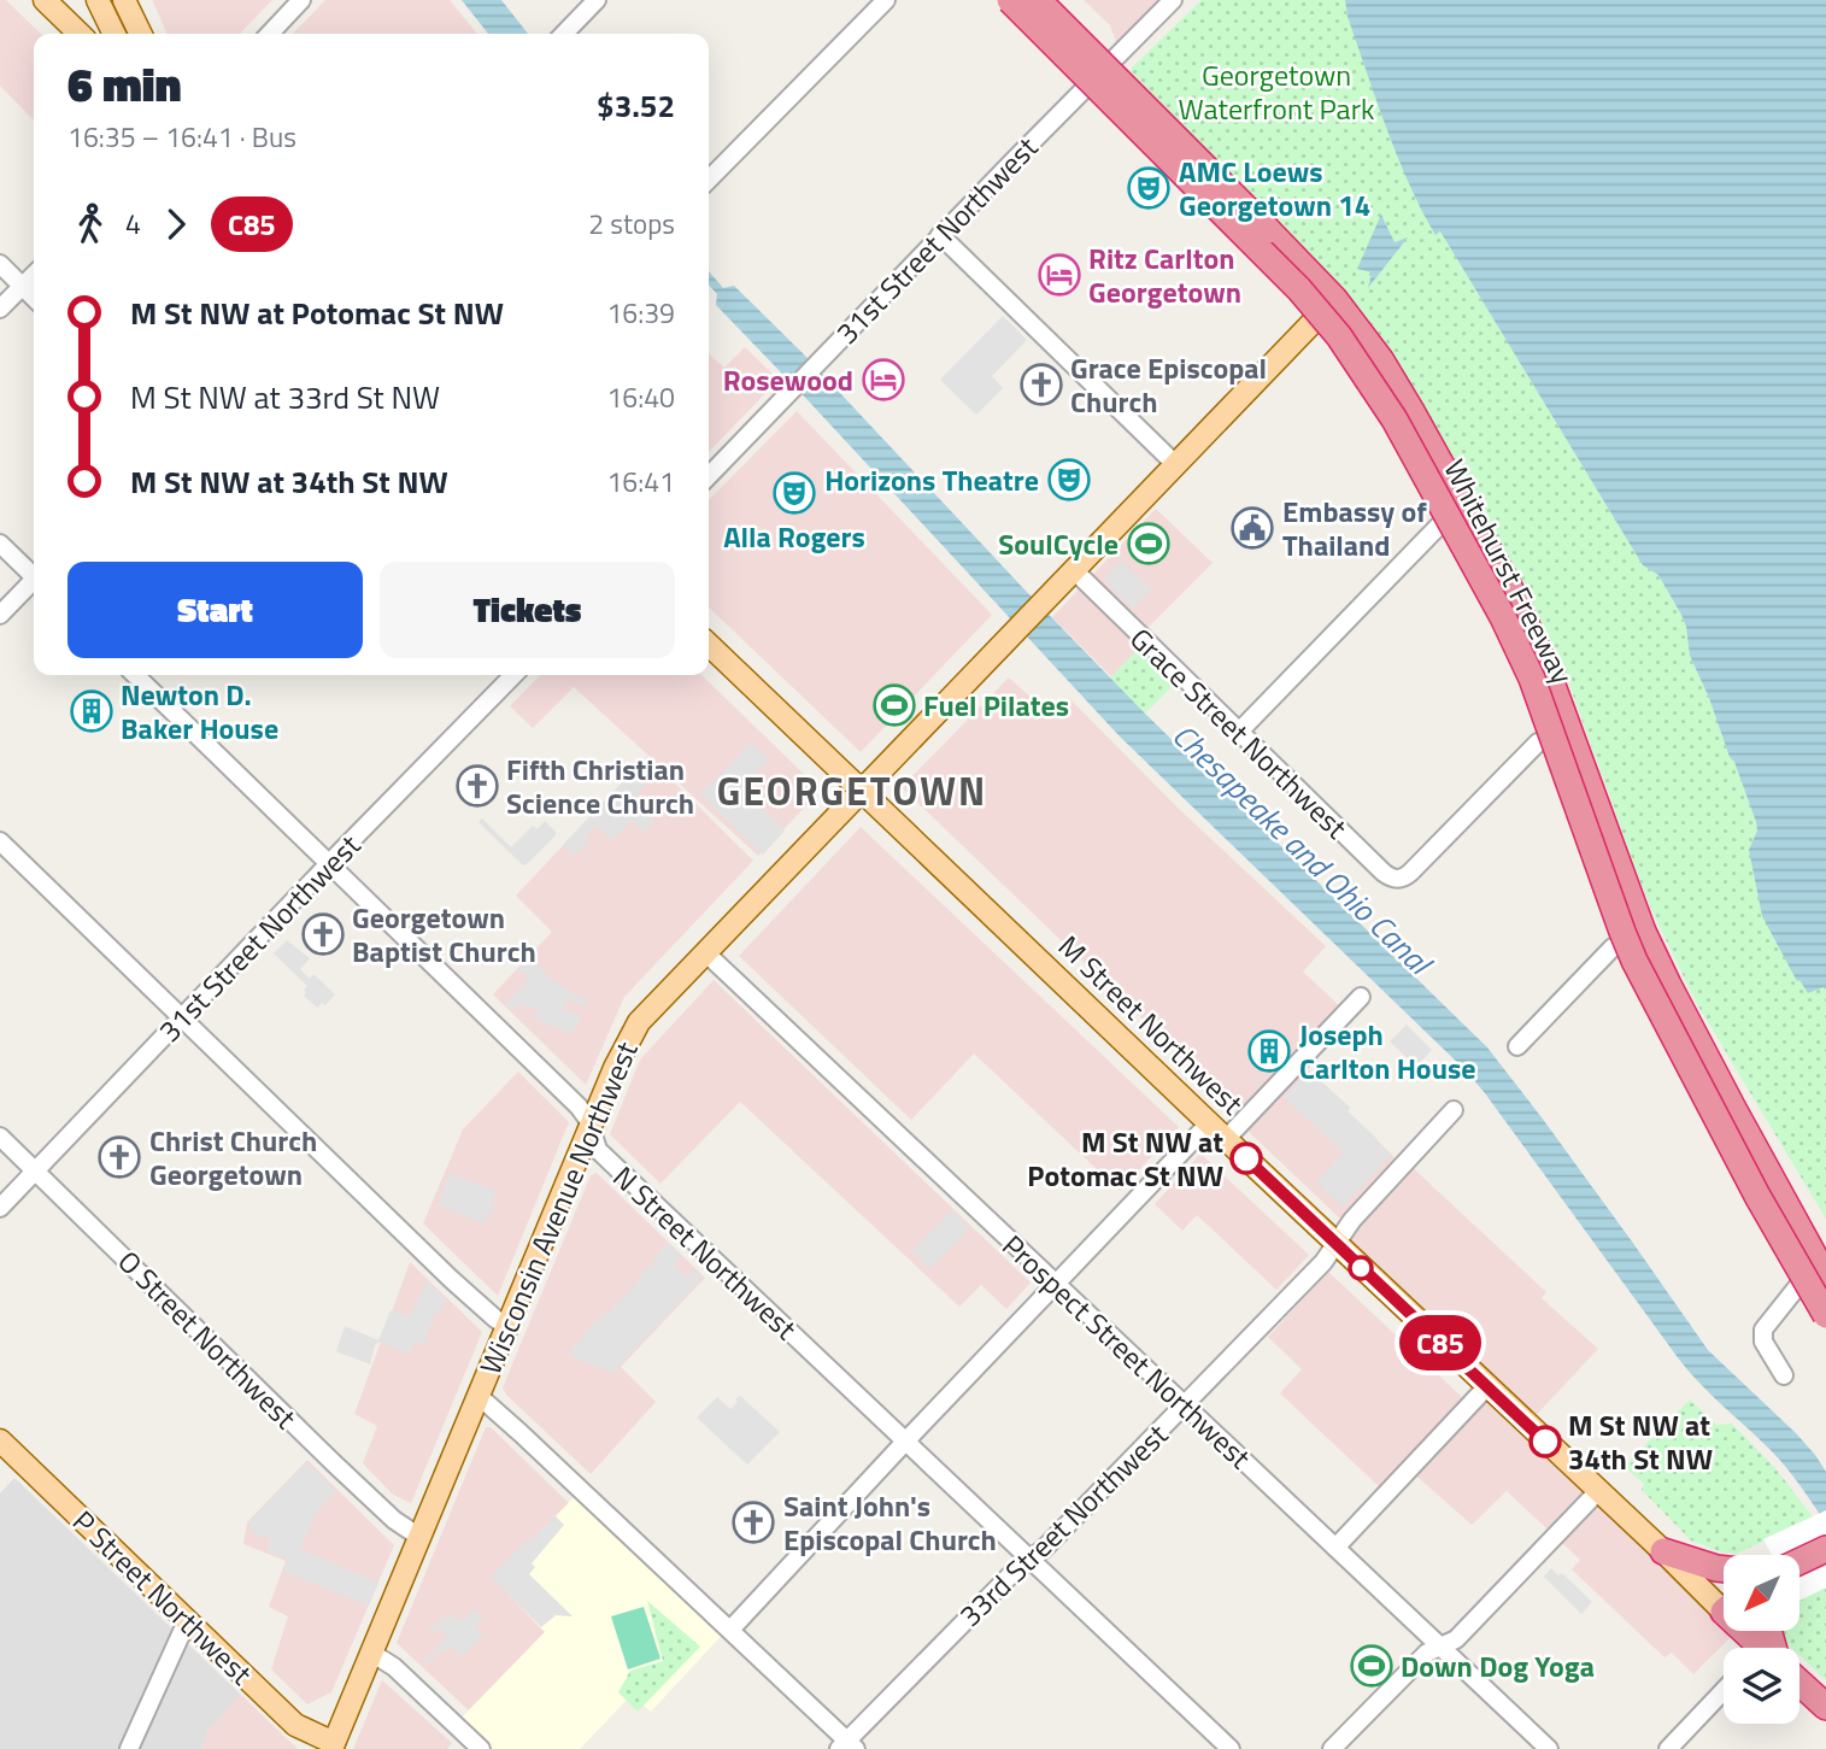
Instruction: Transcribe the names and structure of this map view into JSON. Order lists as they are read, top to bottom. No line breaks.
{"streets":{"highway":["Whitehurst Freeway"],"main road":["M Street Northwest","Wisconsin Avenue Northwest","P Street Northwest"],"street":["31st Street Northwest","Grace Street Northwest","N Street Northwest","O Street Northwest","Prospect Street Northwest","33rd Street Northwest"]},"crossings":[["31st Street Northwest","N Street Northwest"],["31st Street Northwest","O Street Northwest"],["Grace Street Northwest","Wisconsin Avenue Northwest"],["M Street Northwest","Wisconsin Avenue Northwest"],["M Street Northwest","33rd Street Northwest"],["Wisconsin Avenue Northwest","N Street Northwest"],["Wisconsin Avenue Northwest","O Street Northwest"],["Wisconsin Avenue Northwest","Prospect Street Northwest"],["Wisconsin Avenue Northwest","P Street Northwest"],["N Street Northwest","33rd Street Northwest"],["Prospect Street Northwest","33rd Street Northwest"]],"districts":["GEORGETOWN"],"water":["Chesapeake and Ohio Canal"],"parks":["Georgetown Waterfront Park"],"places":{"theatre":["AMC Loews Georgetown 14","Horizons Theatre","Alla Rogers"],"hotel":["Ritz Carlton Georgetown","Rosewood"],"church":["Grace Episcopal Church","Fifth Christian Science Church","Georgetown Baptist Church","Christ Church Georgetown","Saint John's Episcopal Church"],"public building":["Embassy of Thailand"],"sports":["SoulCycle","Fuel Pilates","Down Dog Yoga"],"building":["Newton D. Baker House","Joseph Carlton House"],"other":["M St NW at Potomac St NW","M St NW at 34th St NW"]},"lines":["bus line C85"],"north":"bottom left","page":{"on_map":"C85","heading":["6 min","16:35 – 16:41 · Bus","$3.52"],"legs":["4","C85","2 stops"],"list":[{"name":"M St NW at Potomac St NW","value":"16:39"},{"name":"M St NW at 33rd St NW","value":"16:40"},{"name":"M St NW at 34th St NW","value":"16:41"}],"buttons":["Start","Tickets"]}}
